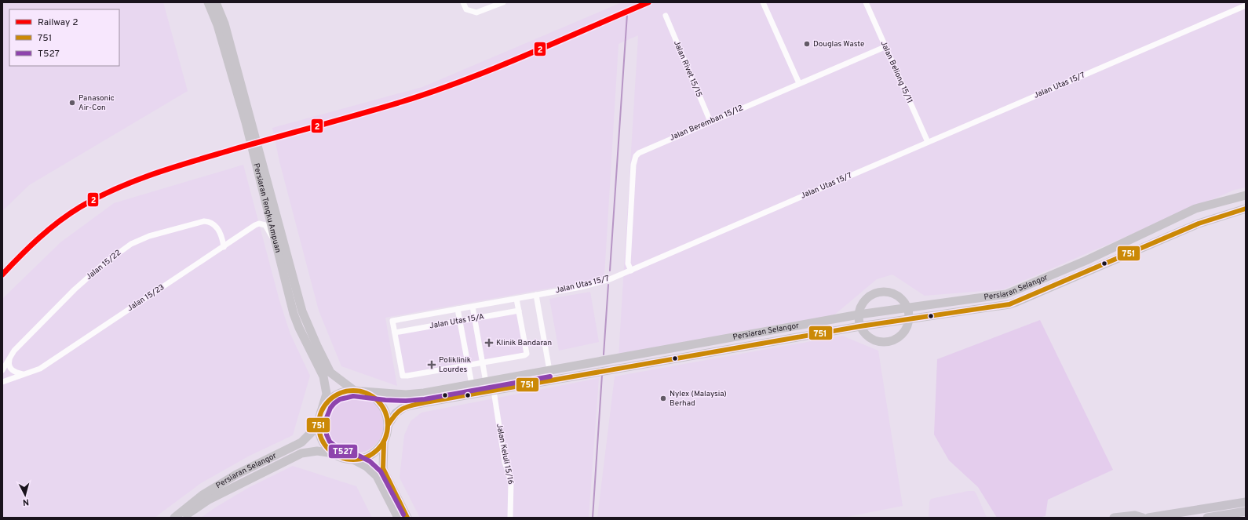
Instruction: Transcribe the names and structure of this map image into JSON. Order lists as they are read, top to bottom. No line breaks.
{"streets":{"main road":["Persiaran Tengku Ampuan","Persiaran Selangor"],"street":["Jalan Rivet 15/15","Jalan Beliong 15/11","Jalan Utas 15/7","Jalan Beremban 15/12","Jalan 15/22","Jalan 15/23","Jalan Utas 15/A","Jalan Keluli 15/16"]},"crossings":[["Jalan Rivet 15/15","Jalan Beremban 15/12"],["Jalan Beliong 15/11","Jalan Utas 15/7"],["Jalan Beliong 15/11","Jalan Beremban 15/12"],["Jalan Utas 15/7","Jalan Beremban 15/12"],["Jalan Utas 15/7","Jalan Utas 15/A"],["Persiaran Tengku Ampuan","Persiaran Selangor"],["Persiaran Tengku Ampuan","Jalan 15/23"],["Jalan 15/22","Jalan 15/23"],["Persiaran Selangor","Jalan Keluli 15/16"]],"places":{"other":["Douglas Waste","Panasonic Air-Con","Nylex (Malaysia) Berhad"],"health":["Klinik Bandaran","Poliklinik Lourdes"]},"lines":["rail line 2","transit line 751","transit line T527"],"legend":["Railway 2","751","T527"],"north":"bottom"}
